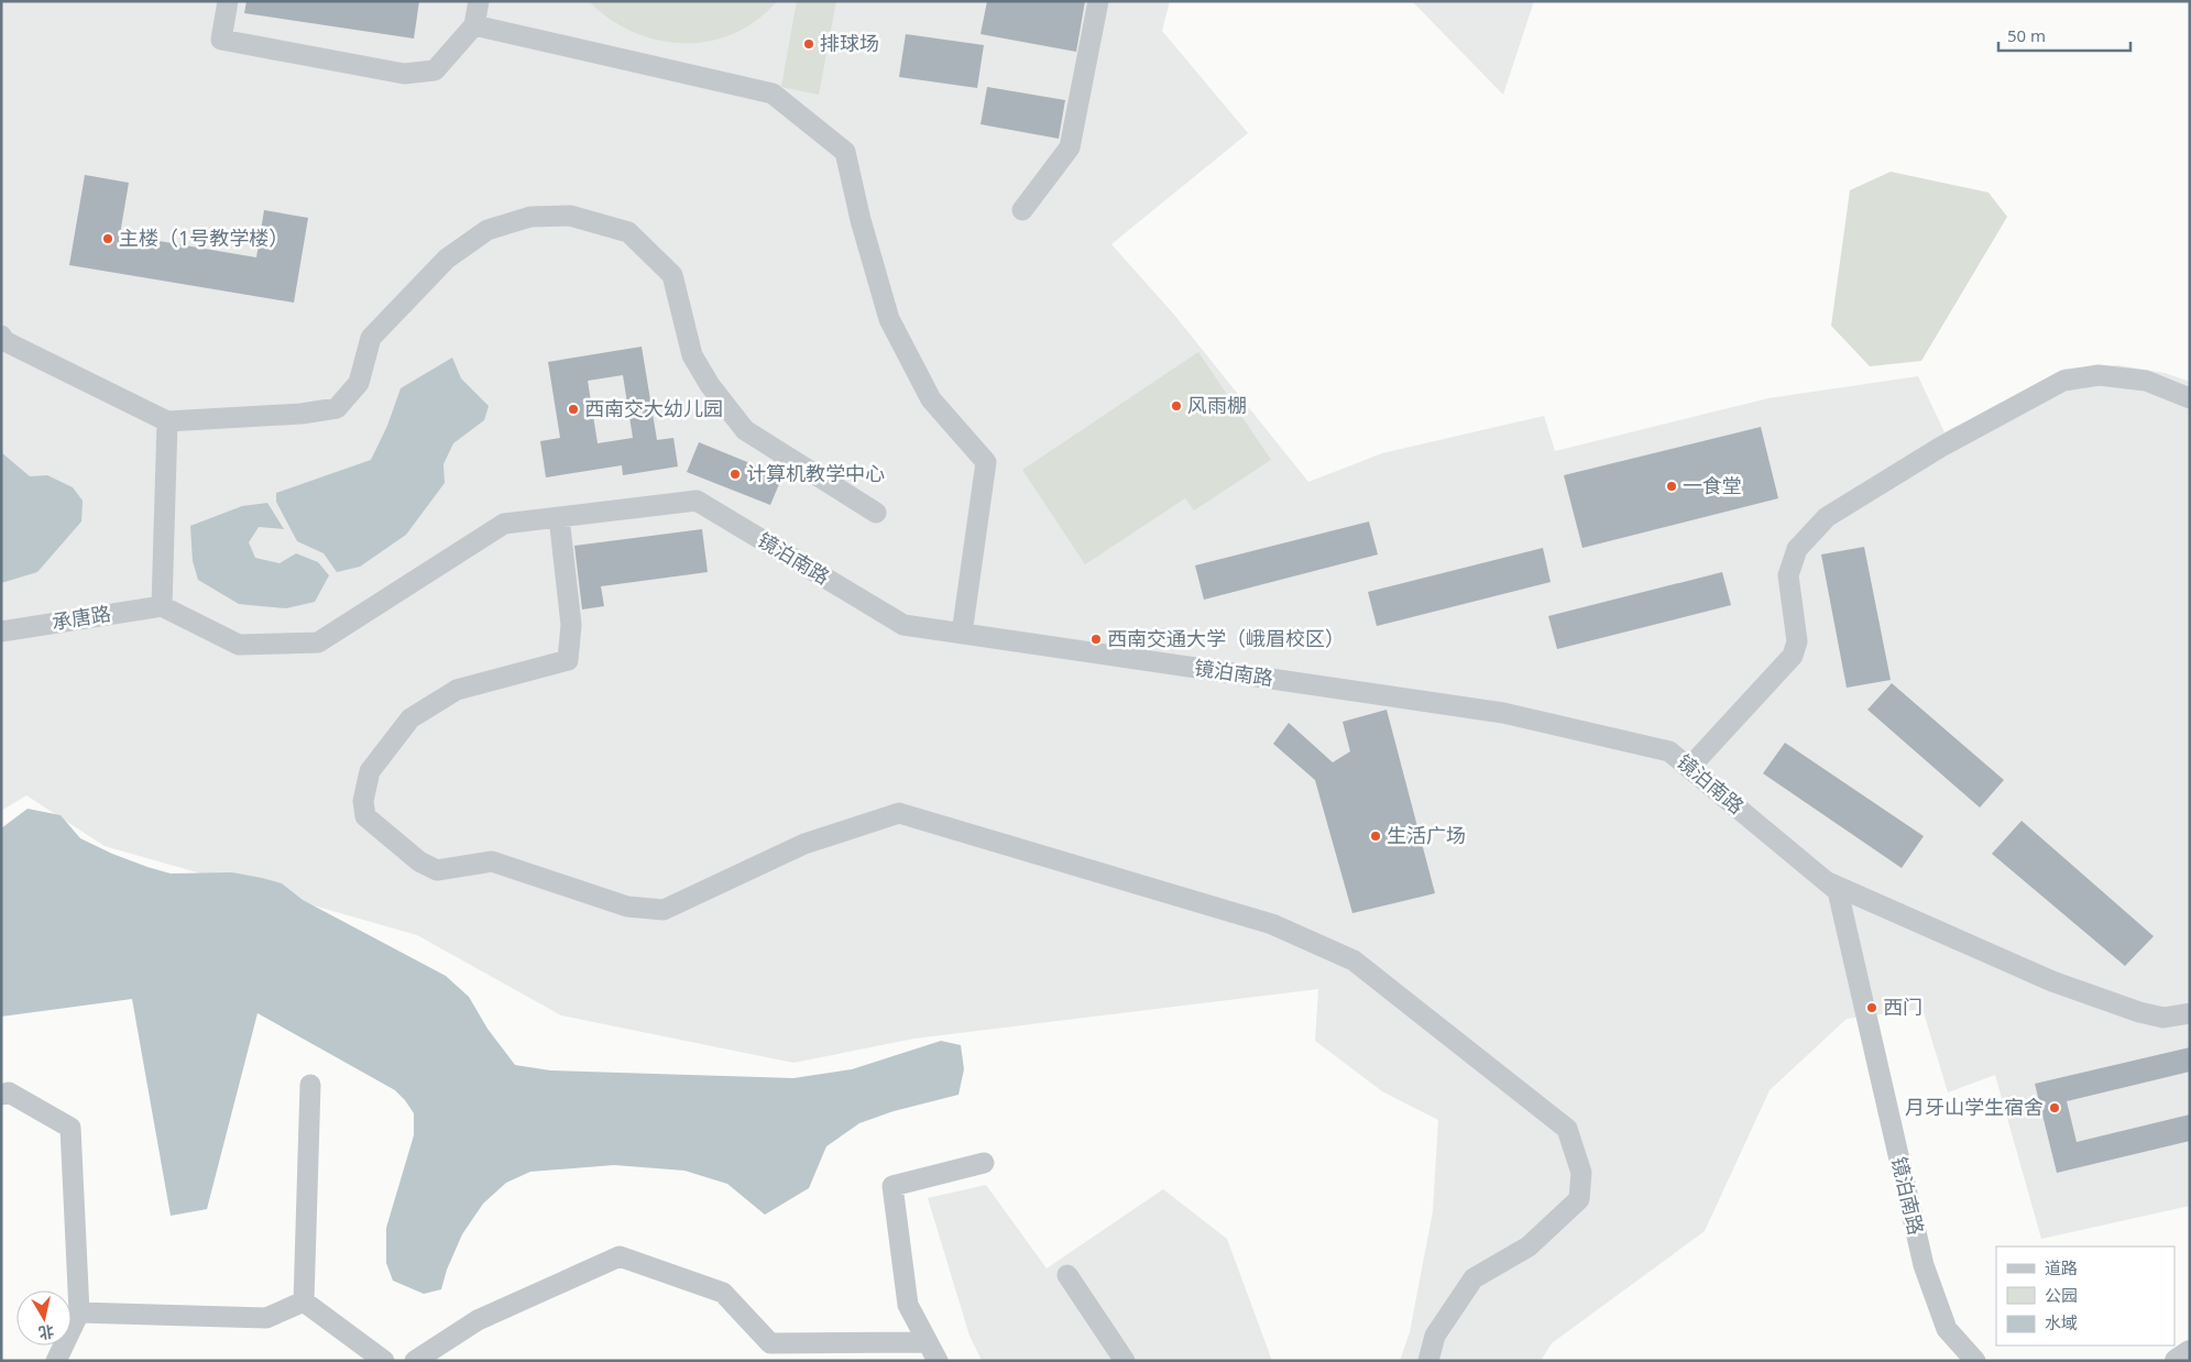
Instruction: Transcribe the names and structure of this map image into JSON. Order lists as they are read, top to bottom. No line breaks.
{"streets":{"street":["镜泊南路","承唐路"]},"crossings":[["镜泊南路","承唐路"]],"places":["排球场","主楼（1号教学楼）","风雨棚","西南交大幼儿园","计算机教学中心","一食堂","西南交通大学（峨眉校区）","生活广场","西门","月牙山学生宿舍"],"legend":["道路","公园","水域"],"scale_bar":"50 m","north":"bottom"}
